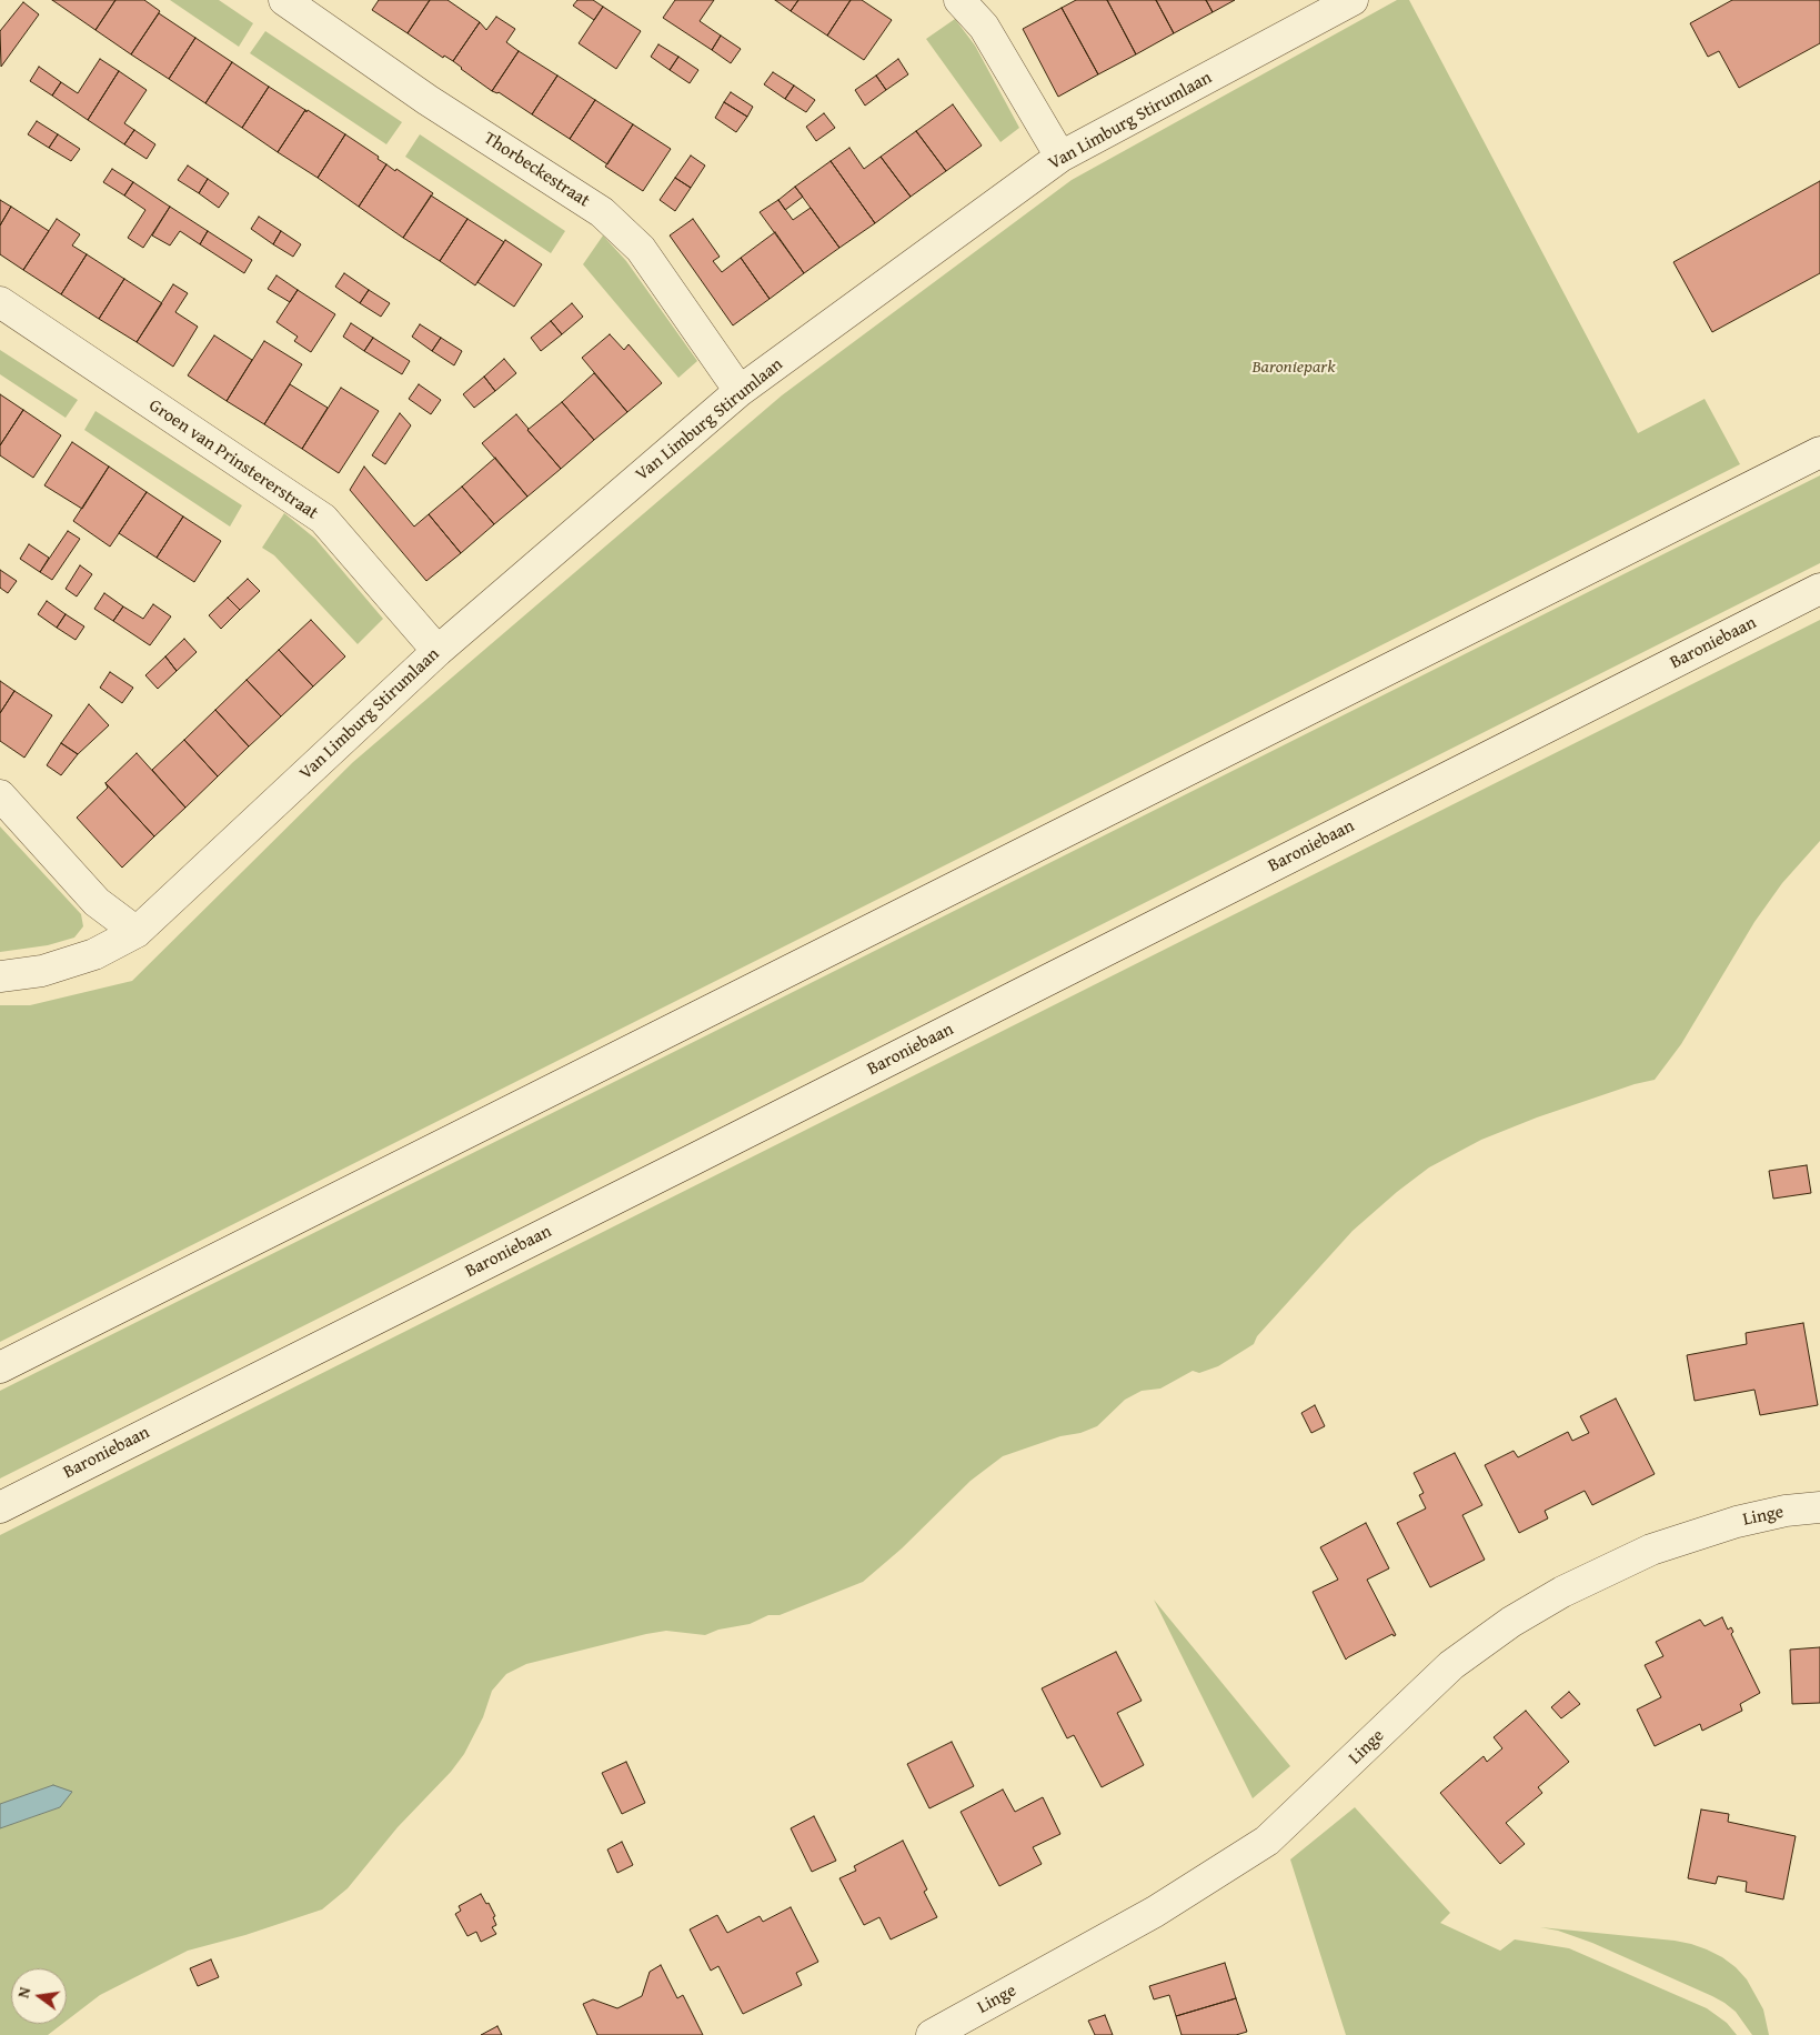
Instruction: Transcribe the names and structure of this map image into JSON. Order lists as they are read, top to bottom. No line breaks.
{"streets":{"street":["Van Limburg Stirumlaan","Thorbeckestraat","Groen van Prinstererstraat","Baroniebaan","Linge"]},"crossings":[["Van Limburg Stirumlaan","Thorbeckestraat"],["Van Limburg Stirumlaan","Groen van Prinstererstraat"]],"parks":["Baroniepark"],"north":"left"}
